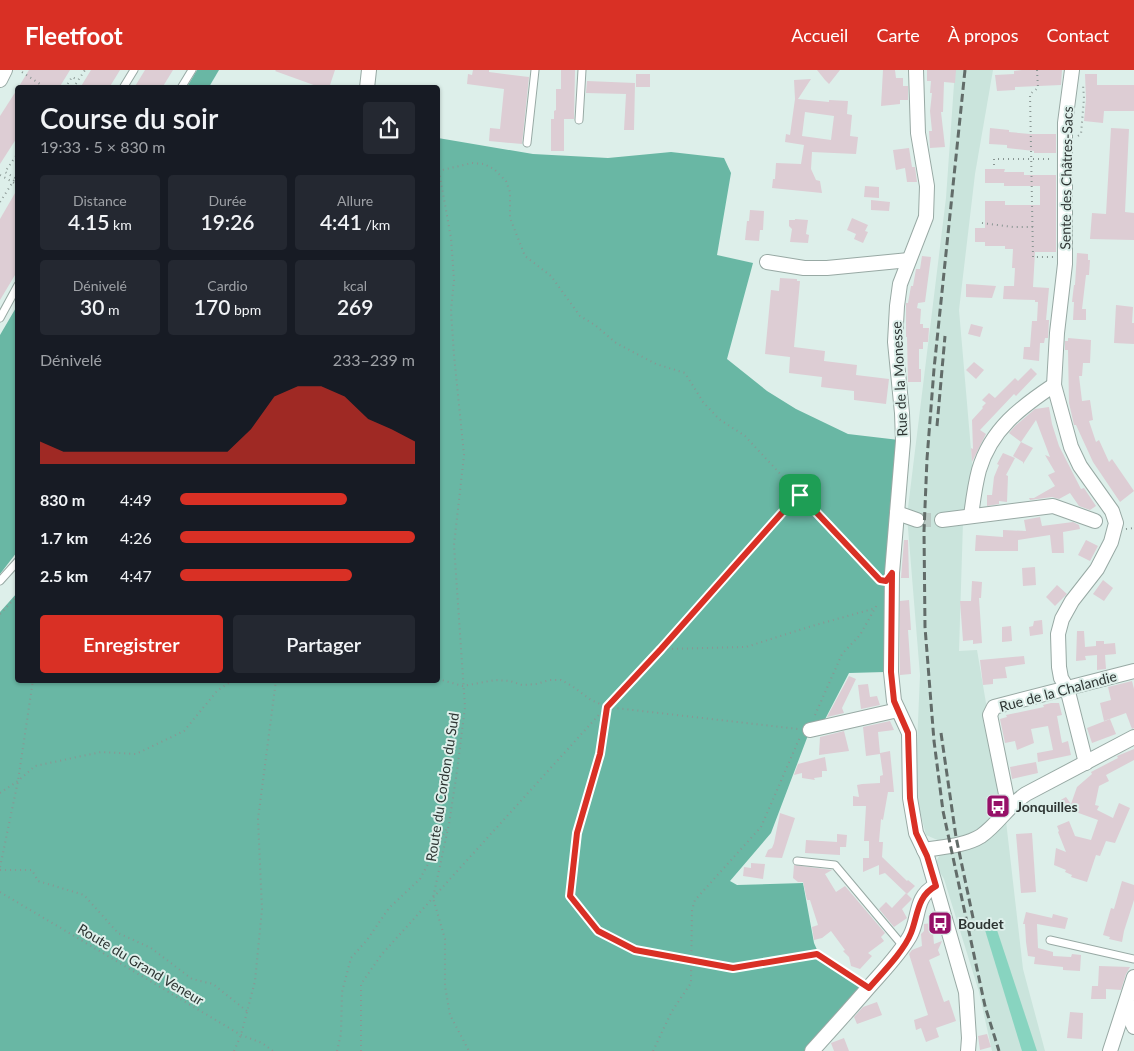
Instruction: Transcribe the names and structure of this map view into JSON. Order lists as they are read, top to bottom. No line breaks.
{"streets":{"street":["Sente des Châtres-Sacs","Rue de la Monesse","Rue de la Chalandie"],"path":["Route du Cordon du Sud","Route du Grand Veneur"]},"crossings":[["Sente des Châtres-Sacs","Rue de la Chalandie"]],"places":{"bus stop":["Jonquilles","Boudet"]},"page":{"header":"Fleetfoot","nav":["Accueil","Carte","À propos","Contact"],"heading":["Course du soir","19:33 · 5 × 830 m"],"stats":[["Distance","4.15 km"],["Durée","19:26"],["Allure","4:41 /km"],["Dénivelé","30 m"],["Cardio","170 bpm"],["kcal","269"]],"chart":["Dénivelé","233–239 m"],"list":[{"name":"830 m","note":"4:49"},{"name":"1.7 km","note":"4:26"},{"name":"2.5 km","note":"4:47"}],"buttons":["Enregistrer","Partager"]}}
